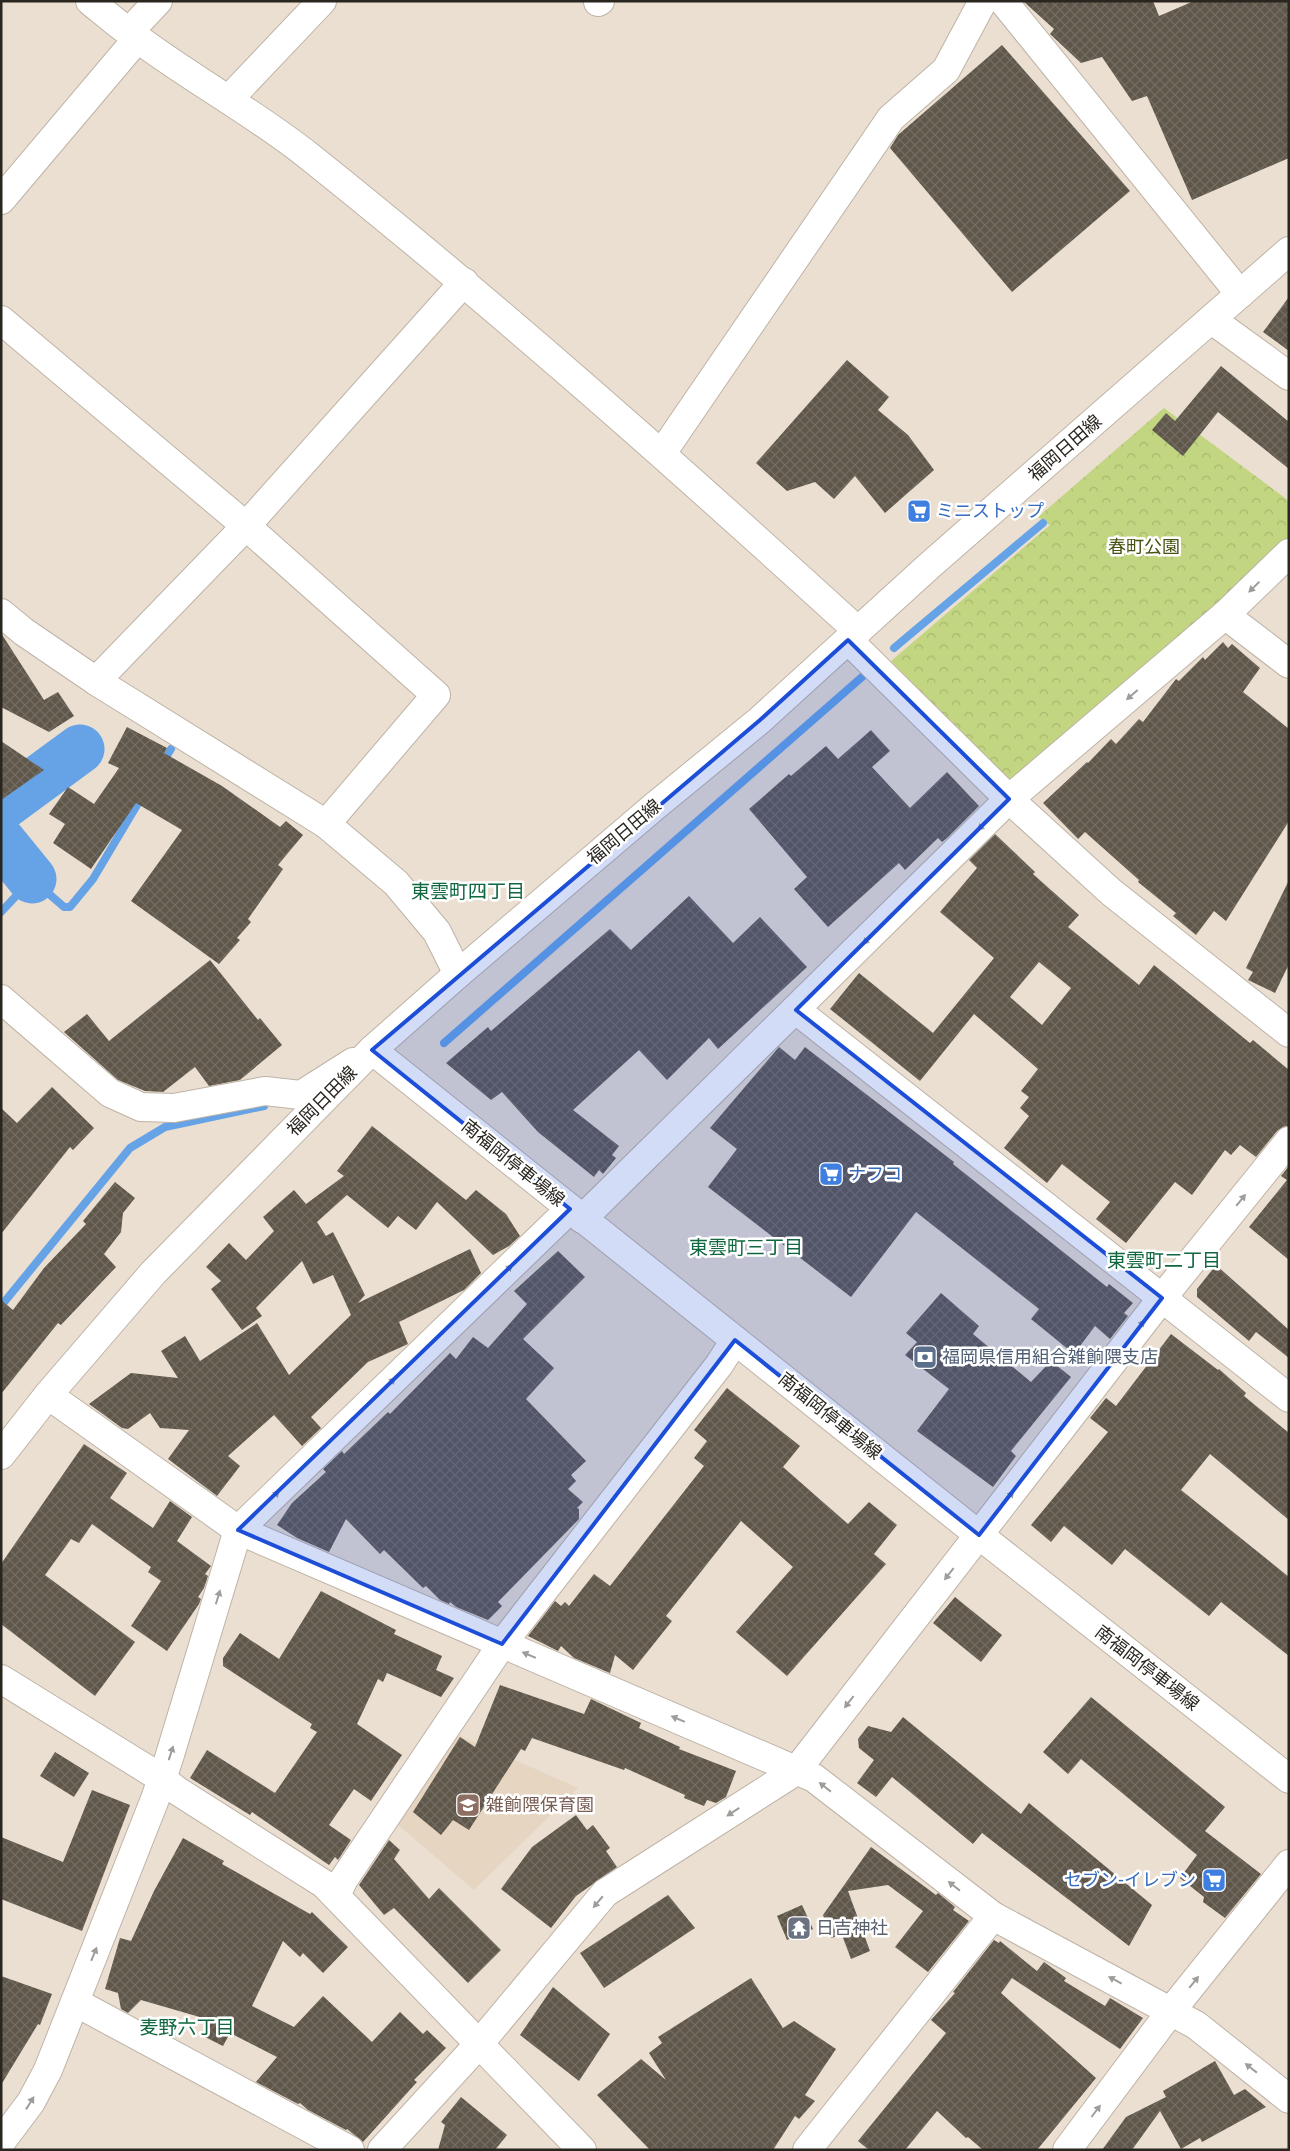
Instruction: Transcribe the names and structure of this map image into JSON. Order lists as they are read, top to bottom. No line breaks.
{"streets":{"street":["福岡日田線","南福岡停車場線"]},"crossings":[["福岡日田線","南福岡停車場線"]],"districts":["東雲町四丁目","東雲町三丁目","東雲町二丁目","麦野六丁目"],"parks":["春町公園"],"places":{"supermarket":["ミニストップ","ナフコ","セブン-イレブン"],"bank":["福岡県信用組合雑餉隈支店"],"school or university":["雑餉隈保育園"],"temple":["日吉神社"]}}
